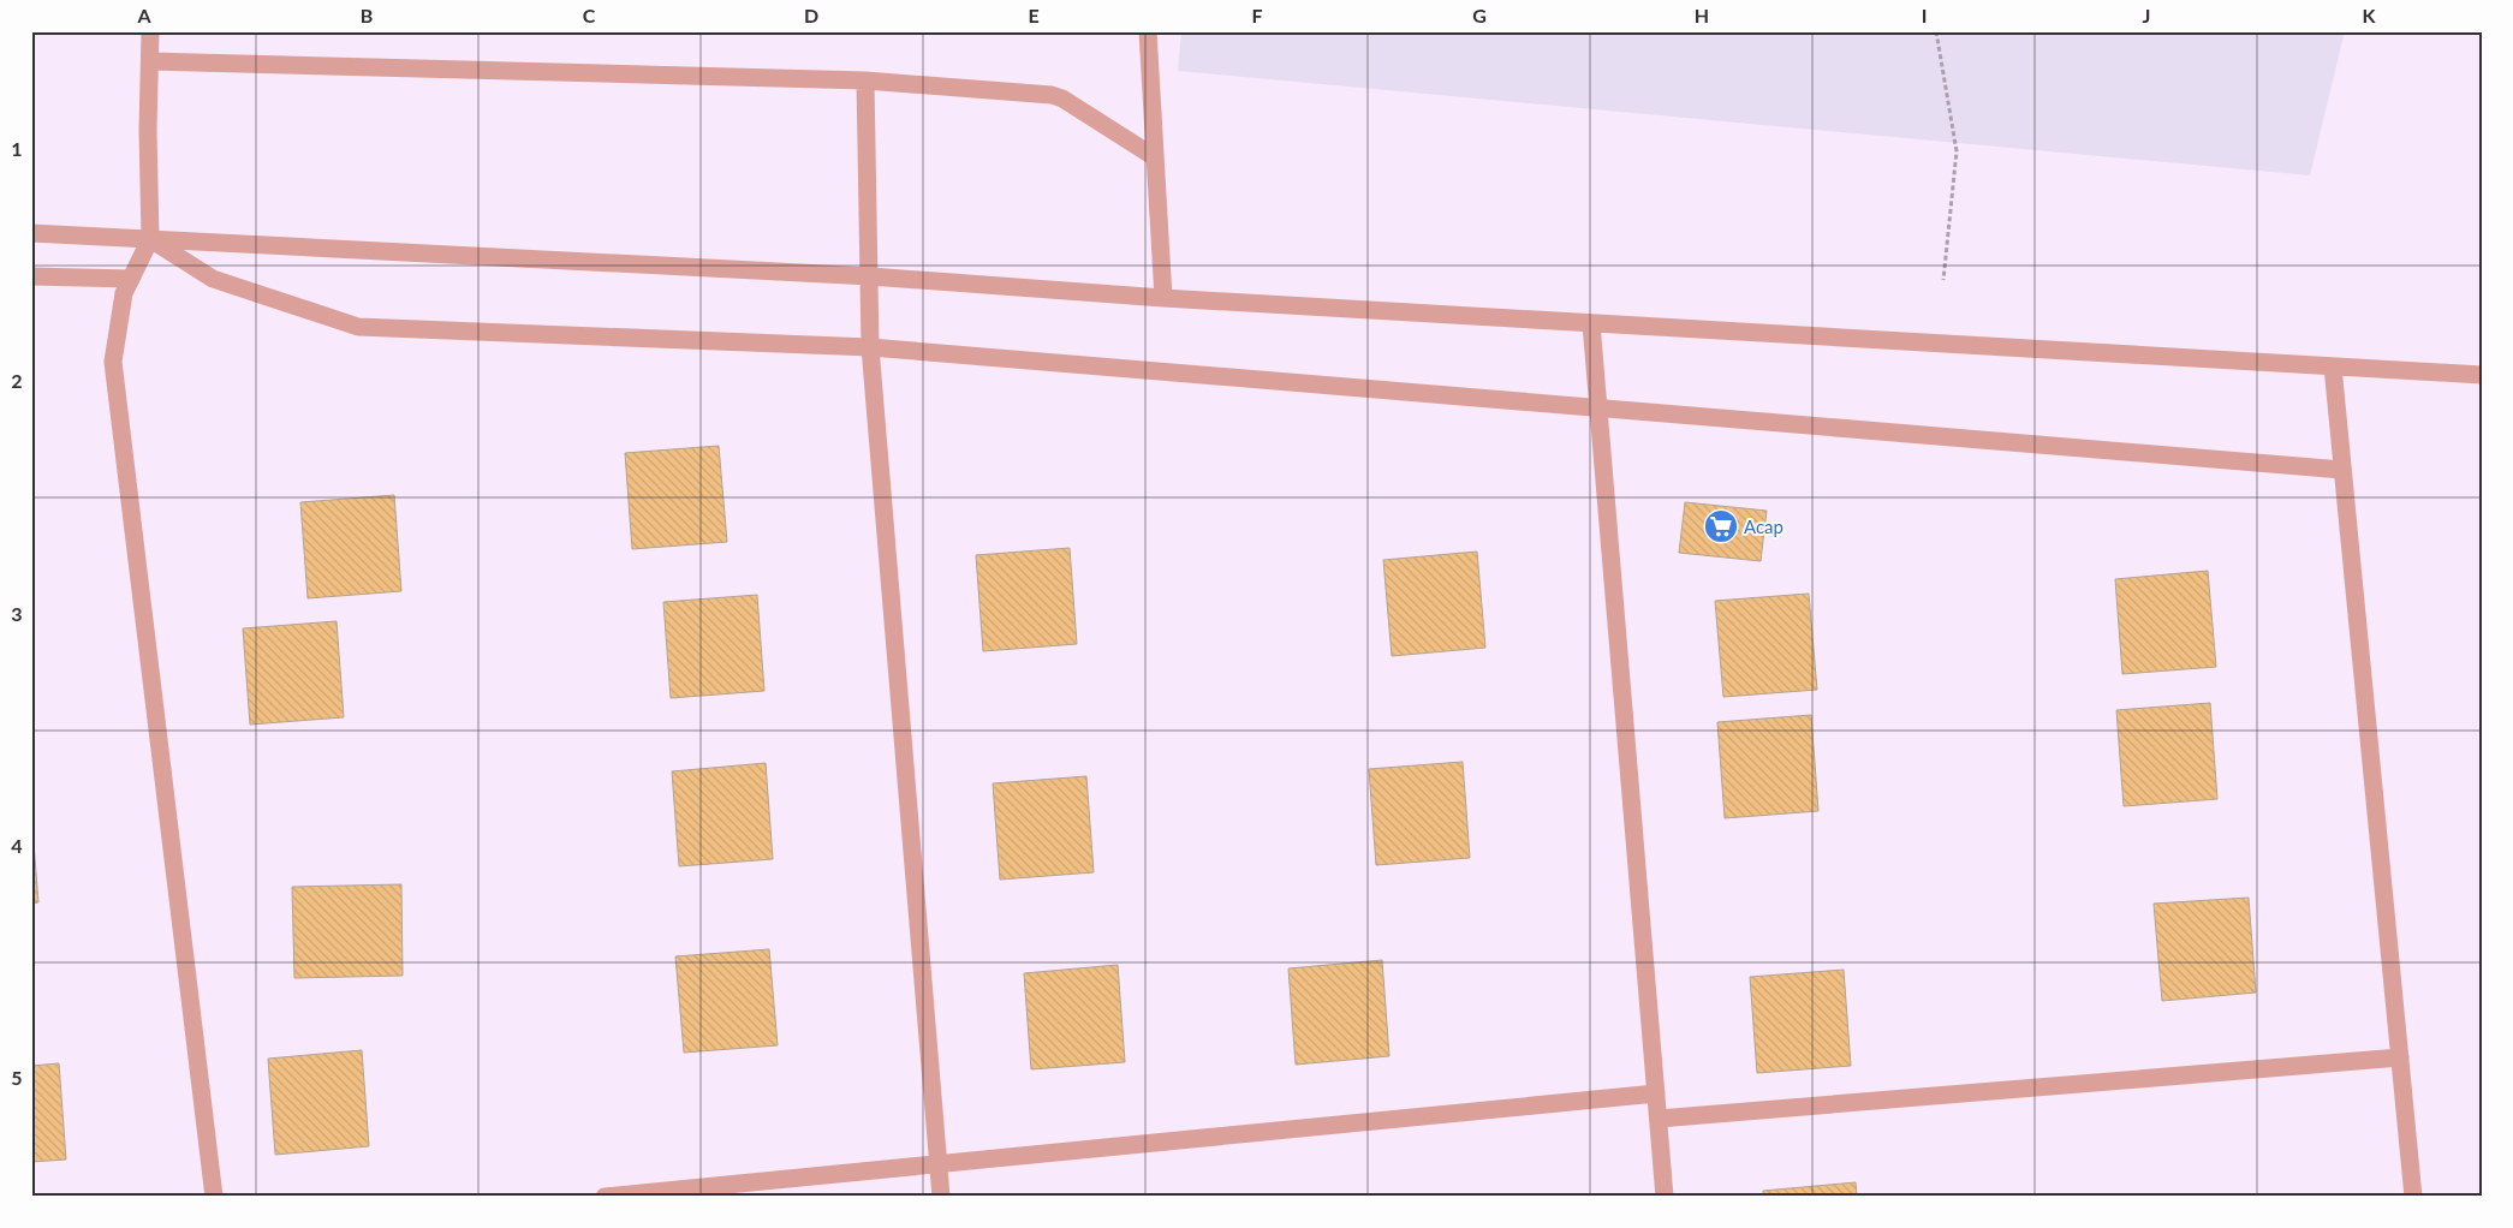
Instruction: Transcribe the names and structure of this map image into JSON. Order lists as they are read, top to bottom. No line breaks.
{"places":{"supermarket":["Асар"]},"grid":{"columns":["A","B","C","D","E","F","G","H","I","J","K"],"rows":["1","2","3","4","5"]}}
